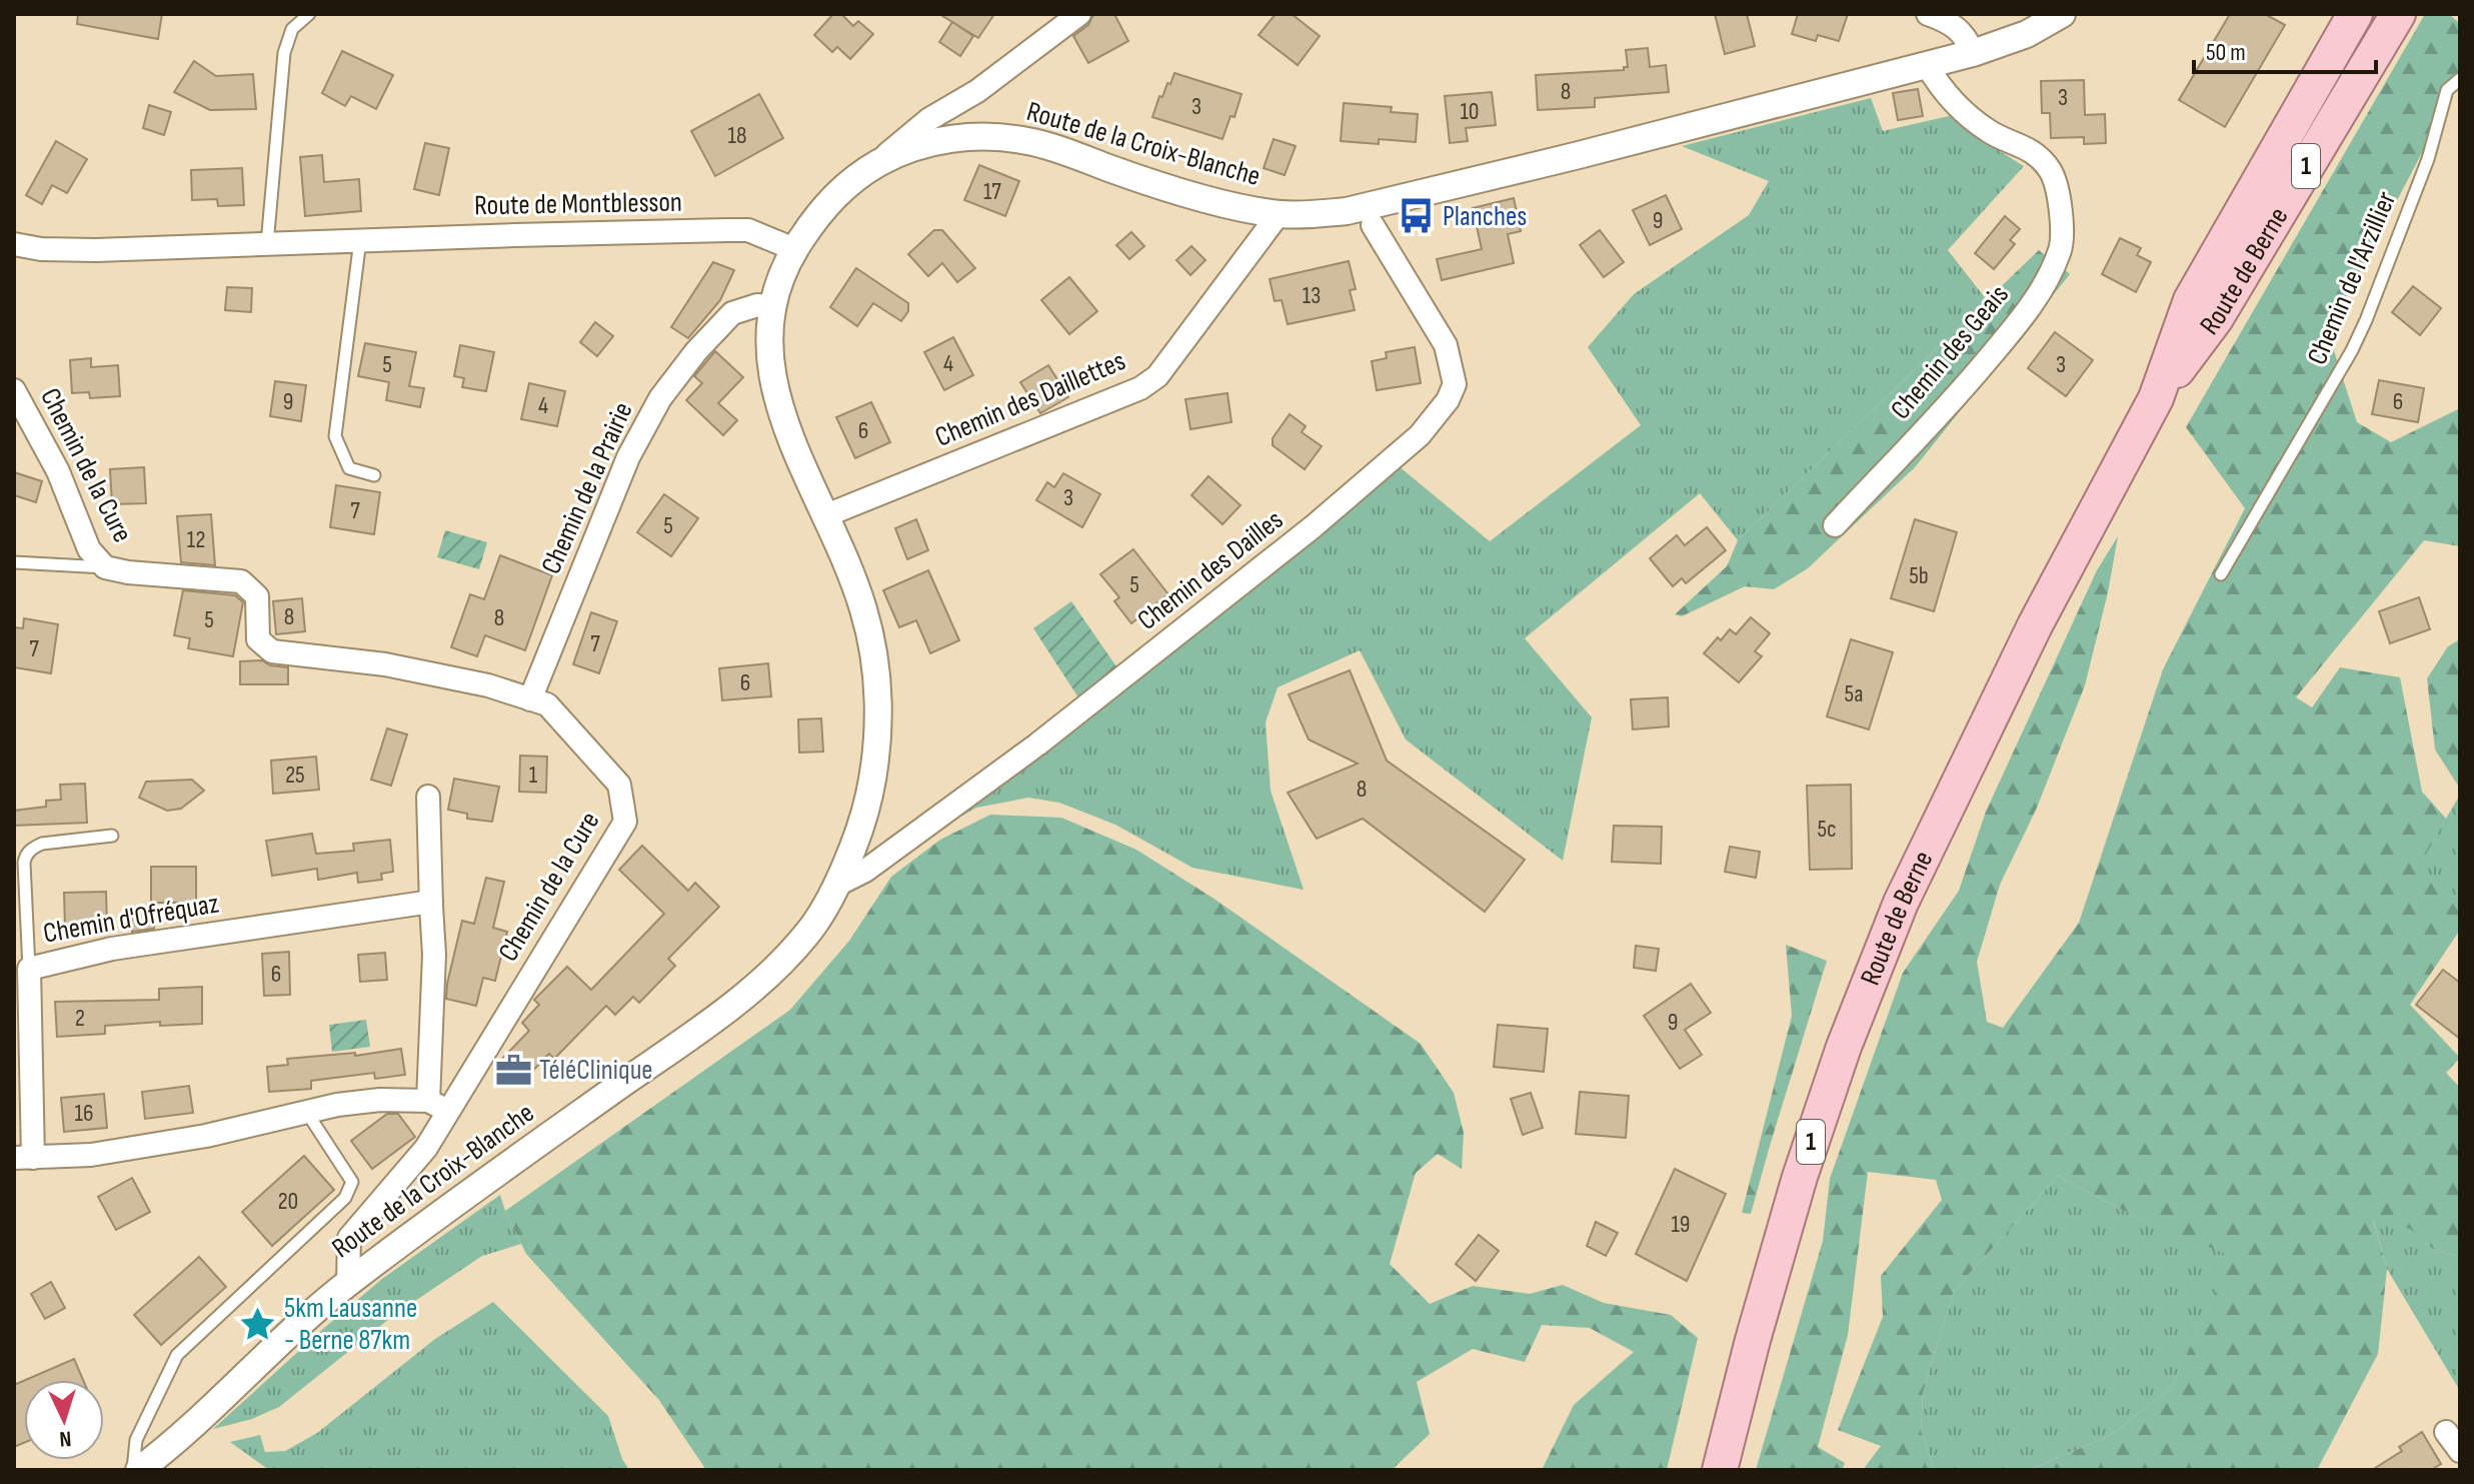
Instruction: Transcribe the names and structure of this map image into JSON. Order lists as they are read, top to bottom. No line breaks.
{"streets":{"main road":["1","Route de Berne"],"street":["Route de la Croix-Blanche","Route de Montblesson","Chemin des Geais","Chemin des Daillettes","Chemin de la Cure","Chemin de la Prairie","Chemin des Dailles","Chemin d'Ofréquaz"],"lane":["Chemin de l'Arzillier"]},"crossings":[["Route de la Croix-Blanche","Route de Montblesson"],["Route de la Croix-Blanche","Chemin des Geais"],["Route de la Croix-Blanche","Chemin des Daillettes"],["Route de la Croix-Blanche","Chemin de la Cure"],["Route de la Croix-Blanche","Chemin de la Prairie"],["Route de la Croix-Blanche","Chemin des Dailles"],["Route de la Croix-Blanche","Chemin d'Ofréquaz"],["Chemin de la Cure","Chemin de la Prairie"],["Chemin de la Cure","Chemin d'Ofréquaz"]],"places":{"bus stop":["Planches"],"office":["TéléClinique"],"place":["5km Lausanne - Berne 87km"]},"house_numbers":["8","3","3","10","18","17","9","13","4","5","3","9","6","4","6","3","7","5","12","5b","5","8","8","5","7","7","6","5a","25","1","8","5c","6","2","9","16","20","19"],"scale_bar":"50 m","north":"bottom"}
